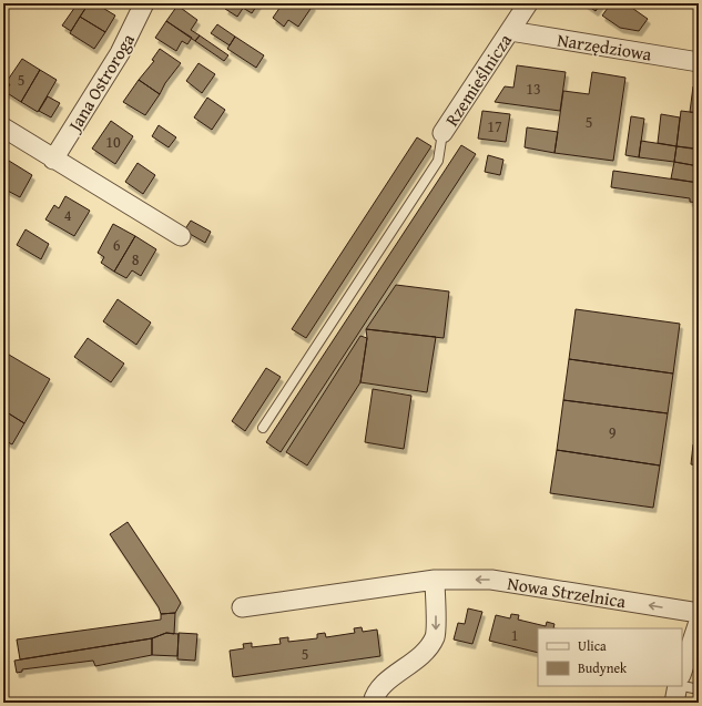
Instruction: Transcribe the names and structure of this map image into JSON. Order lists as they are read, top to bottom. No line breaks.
{"streets":{"street":["Narzędziowa","Rzemieślnicza","Jana Ostroroga","Nowa Strzelnica"]},"crossings":[["Narzędziowa","Rzemieślnicza"]],"one_way":["Nowa Strzelnica"],"house_numbers":["5","13","5","17","10","4","6","8","9","1","5"],"legend":["Ulica","Budynek"]}
